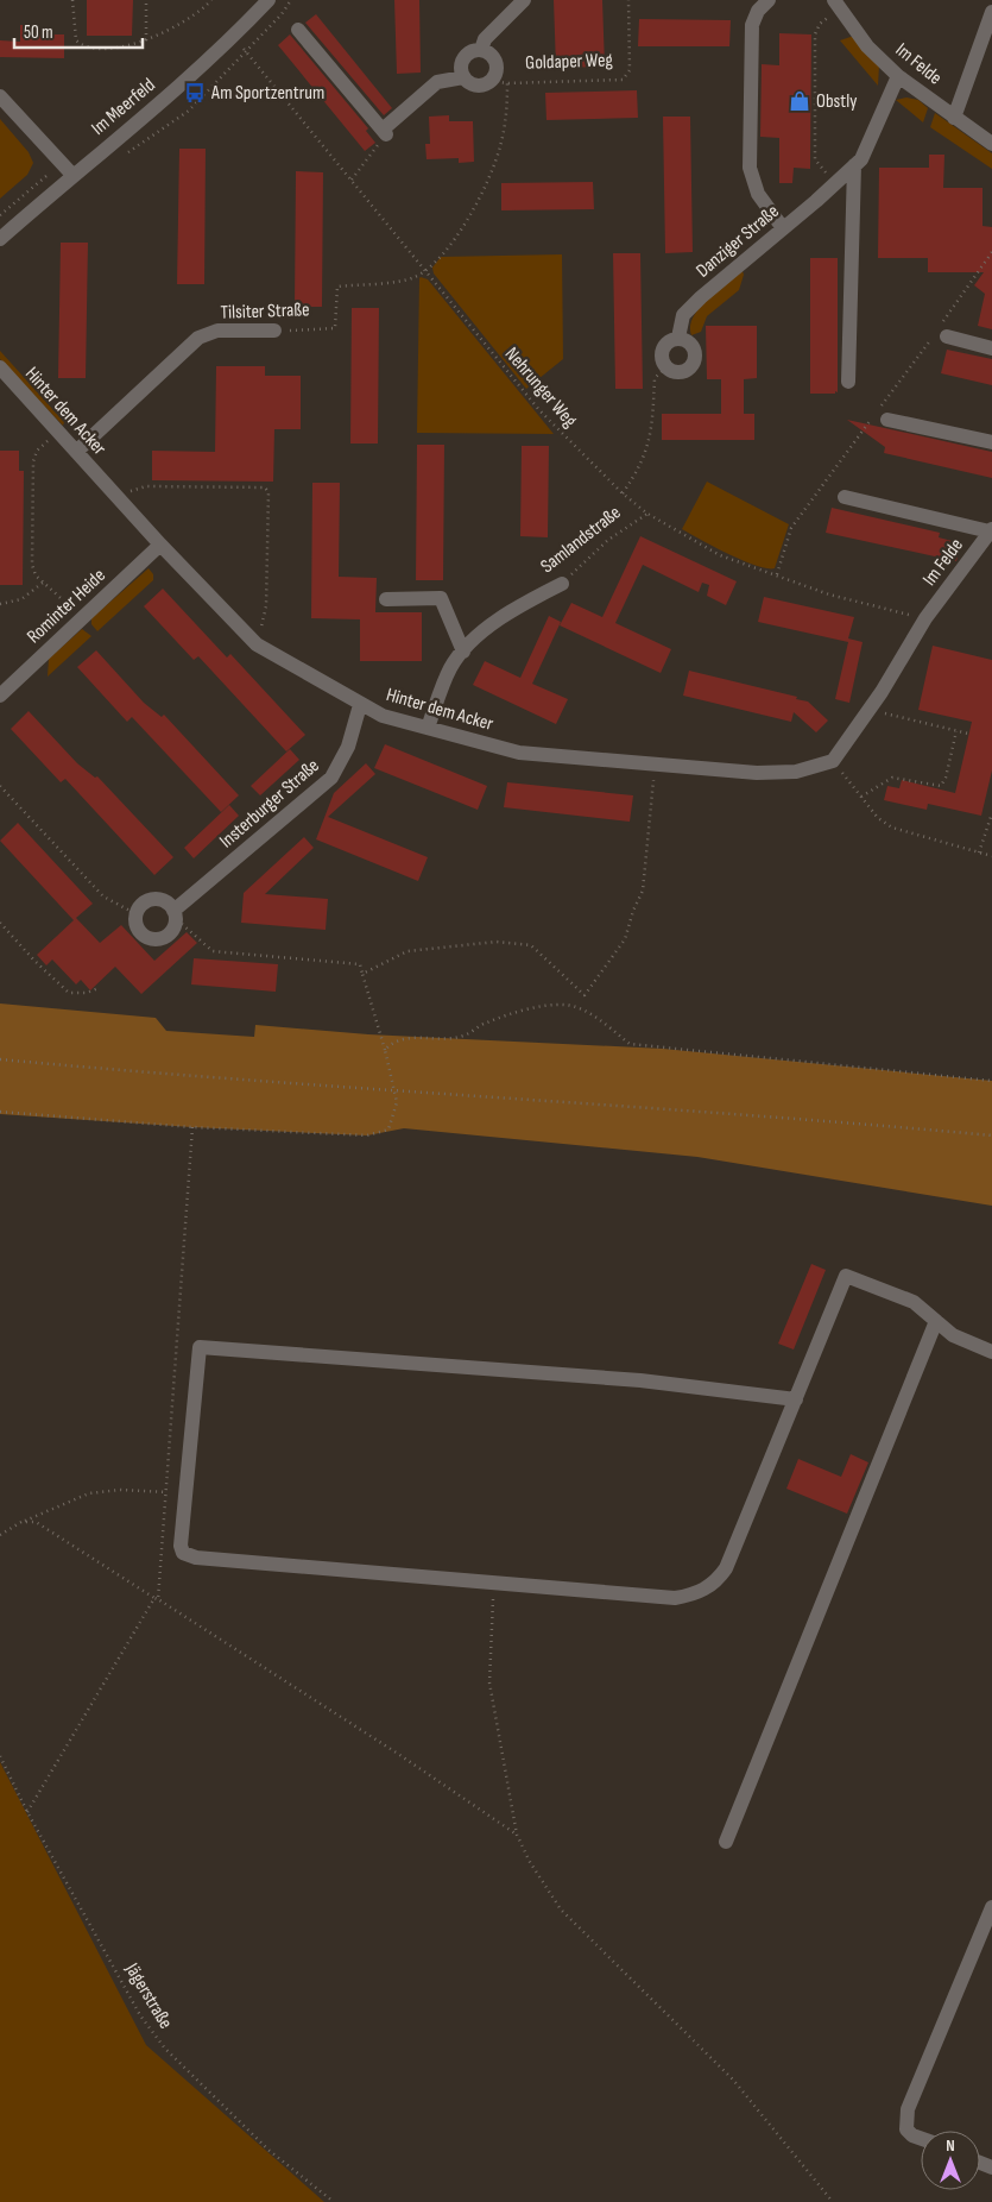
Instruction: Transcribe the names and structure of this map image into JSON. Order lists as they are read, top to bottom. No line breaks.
{"streets":{"street":["Goldaper Weg","Im Felde","Im Meerfeld","Danziger Straße","Tilsiter Straße","Hinter dem Acker","Samlandstraße","Rominter Heide","Insterburger Straße"],"path":["Nehrunger Weg","Jägerstraße"]},"crossings":[["Goldaper Weg","Tilsiter Straße"],["Goldaper Weg","Nehrunger Weg"],["Im Felde","Danziger Straße"],["Im Felde","Nehrunger Weg"],["Im Meerfeld","Nehrunger Weg"],["Tilsiter Straße","Nehrunger Weg"],["Tilsiter Straße","Hinter dem Acker"],["Nehrunger Weg","Samlandstraße"],["Hinter dem Acker","Samlandstraße"],["Hinter dem Acker","Rominter Heide"],["Hinter dem Acker","Insterburger Straße"]],"places":{"bus stop":["Am Sportzentrum"],"shop":["Obstly"]},"scale_bar":"50 m","north":"top"}
